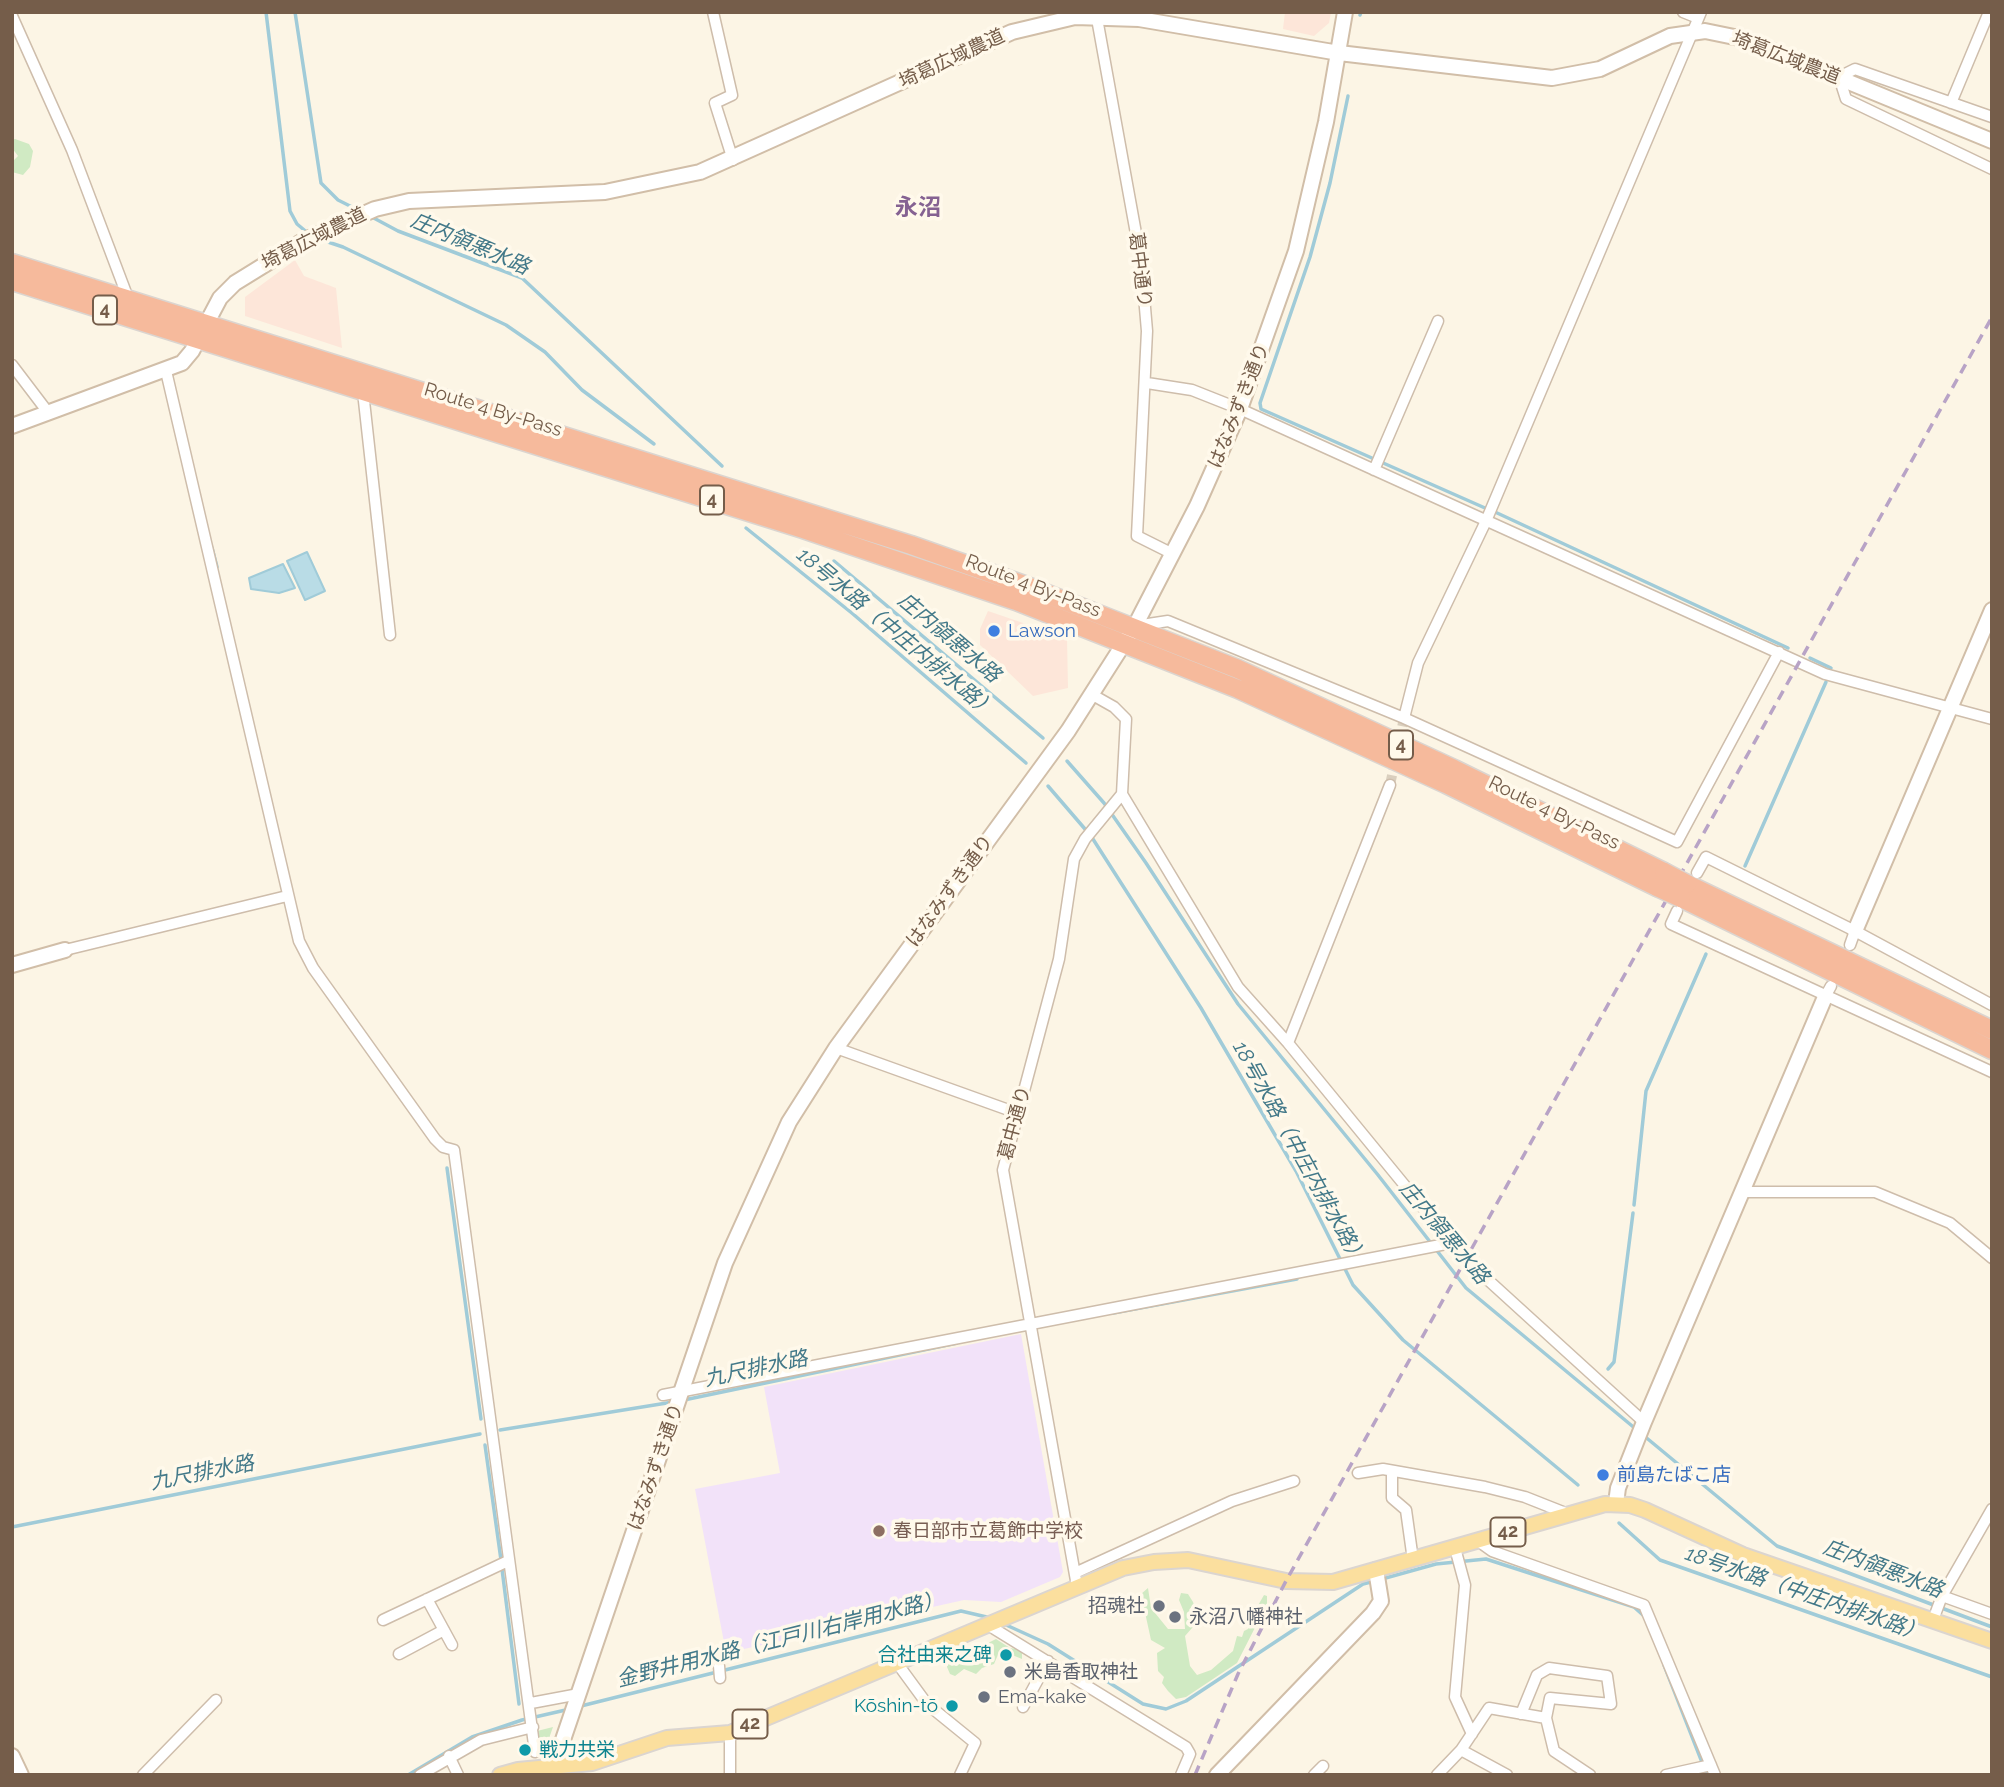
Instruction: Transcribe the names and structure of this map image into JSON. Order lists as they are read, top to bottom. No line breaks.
{"streets":{"highway":["4","Route 4 By-Pass"],"main road":["42"],"street":["埼葛広域農道","葛中通り","はなみずき通り"]},"crossings":[["埼葛広域農道","葛中通り"],["埼葛広域農道","はなみずき通り"],["埼葛広域農道","Route 4 By-Pass"],["葛中通り","はなみずき通り"],["葛中通り","42"],["はなみずき通り","Route 4 By-Pass"],["はなみずき通り","42"]],"districts":["永沼"],"water":["庄内領悪水路","18号水路（中庄内排水路）","九尺排水路","金野井用水路（江戸川右岸用水路）"],"places":["Lawson","前島たばこ店","春日部市立葛飾中学校","招魂社","永沼八幡神社","合社由来之碑","米島香取神社","Ema-kake","Kōshin-tō","戦力共栄"]}
